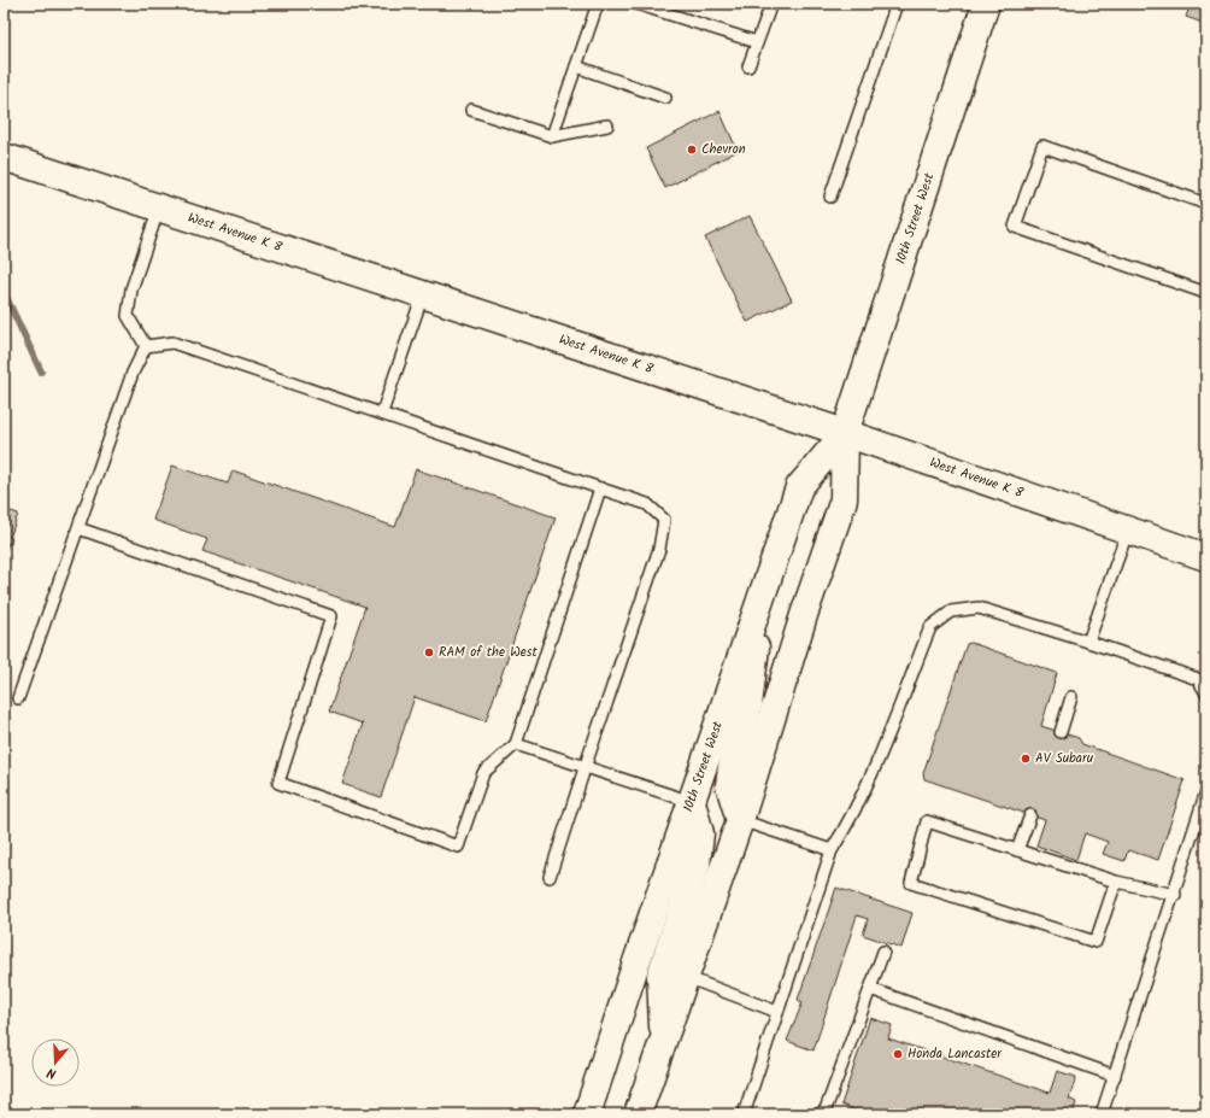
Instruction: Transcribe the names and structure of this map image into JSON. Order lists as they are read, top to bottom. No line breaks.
{"streets":{"main road":["10th Street West","West Avenue K 8"]},"crossings":[["10th Street West","West Avenue K 8"]],"places":["Chevron","RAM of the West","AV Subaru","Honda Lancaster"],"north":"bottom"}
